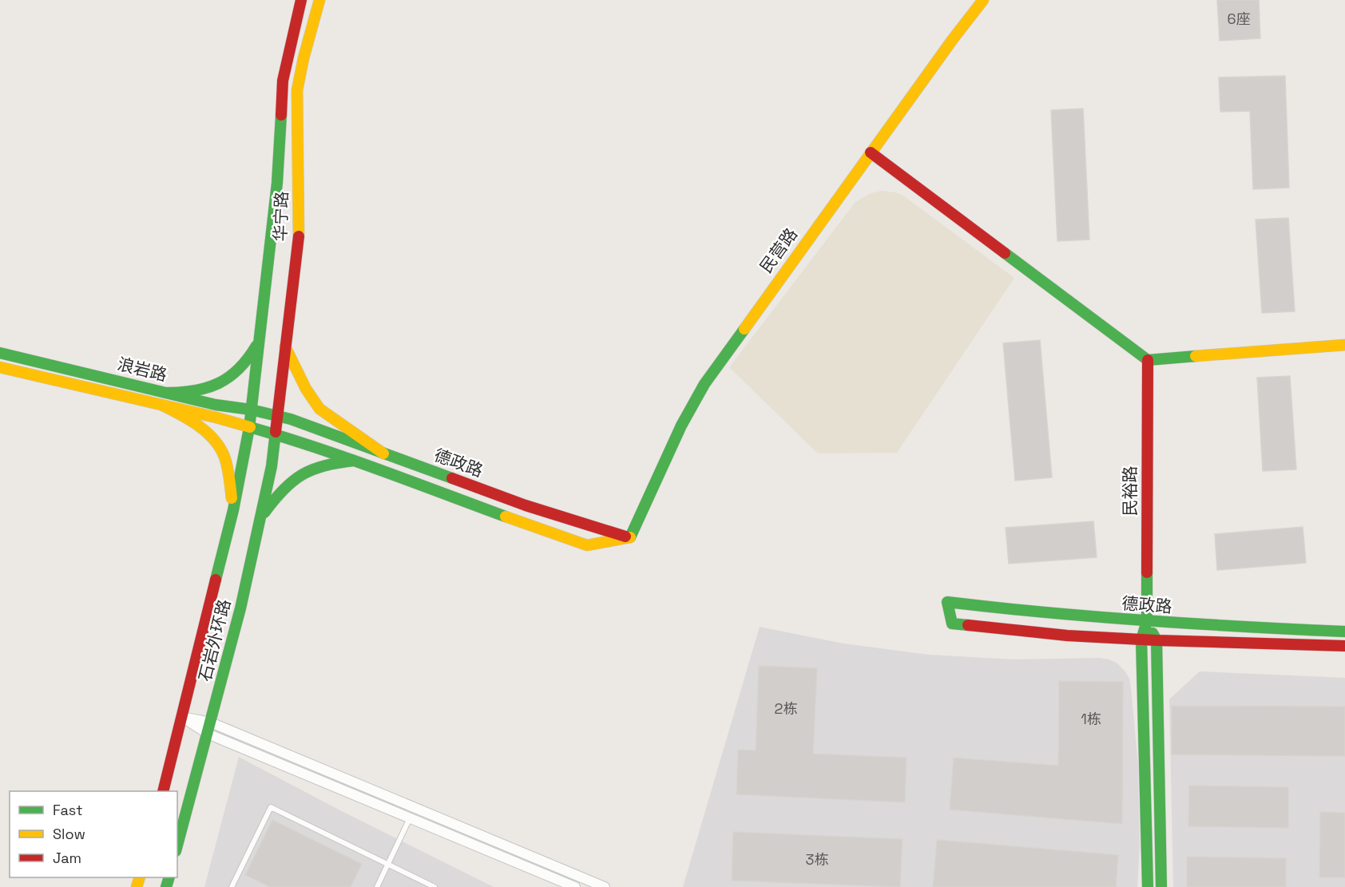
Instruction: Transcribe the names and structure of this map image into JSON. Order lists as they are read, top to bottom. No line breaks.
{"streets":{"main road":["华宁路","民营路","浪岩路","德政路","民裕路","石岩外环路"]},"crossings":[["华宁路","浪岩路"],["华宁路","德政路"],["华宁路","石岩外环路"],["民营路","德政路"],["浪岩路","德政路"],["浪岩路","石岩外环路"],["德政路","民裕路"],["德政路","石岩外环路"]],"house_numbers":["6座","2栋","1栋","3栋"],"legend":["Fast","Slow","Jam"]}
